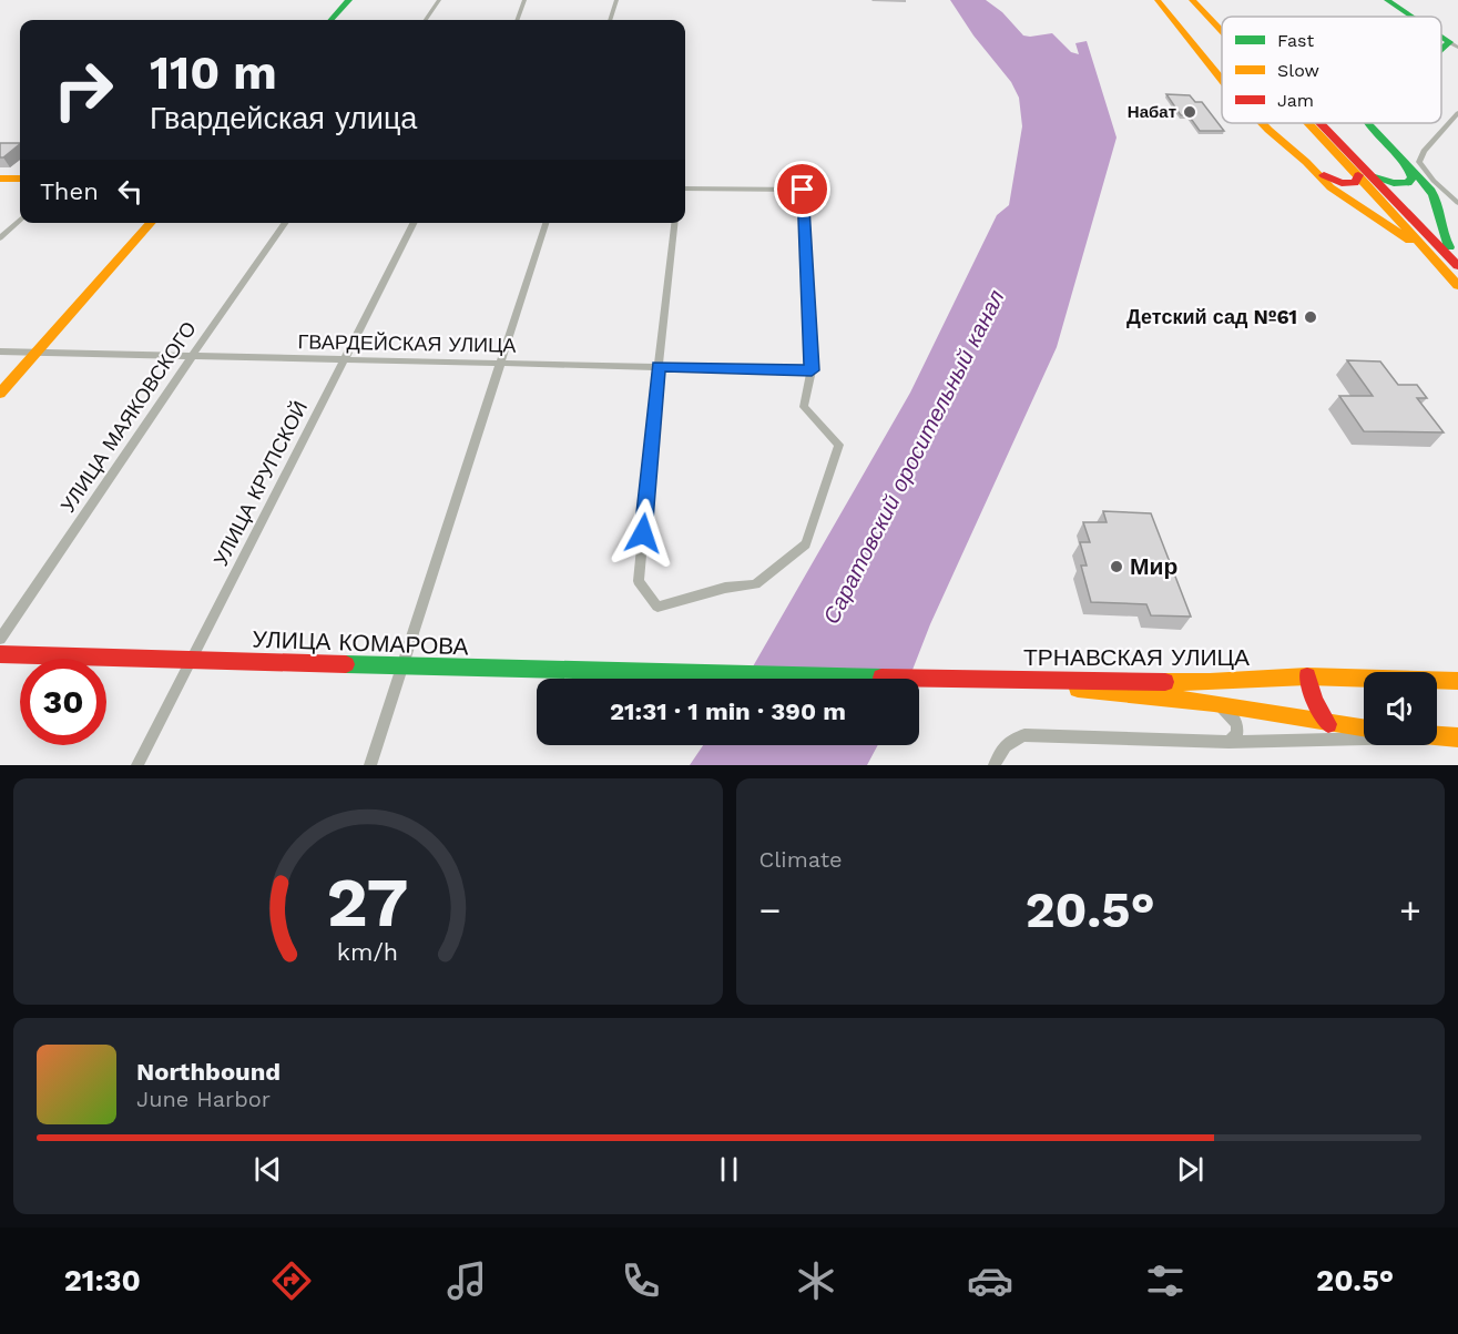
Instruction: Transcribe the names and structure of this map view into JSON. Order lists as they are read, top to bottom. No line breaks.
{"streets":{"main road":["УЛИЦА КОМАРОВА","ТРНАВСКАЯ УЛИЦА"],"street":["ГВАРДЕЙСКАЯ УЛИЦА","УЛИЦА МАЯКОВСКОГО","УЛИЦА КРУПСКОЙ"]},"crossings":[["ГВАРДЕЙСКАЯ УЛИЦА","УЛИЦА МАЯКОВСКОГО"],["ГВАРДЕЙСКАЯ УЛИЦА","УЛИЦА КРУПСКОЙ"],["УЛИЦА КРУПСКОЙ","УЛИЦА КОМАРОВА"],["УЛИЦА КОМАРОВА","ТРНАВСКАЯ УЛИЦА"]],"water":["Саратовский оросительный канал"],"places":["Набат","Детский сад №61","Мир"],"legend":["Fast","Slow","Jam"],"page":{"turn":["110 m","Гвардейская улица"],"then":"Then","limit":"30","trip":"21:31 · 1 min · 390 m","tile":"Climate","heat":["−","20.5°","+"],"song":["Northbound","June Harbor"],"tabs":["21:30","20.5°"],"gauge":["27","km/h"]}}
